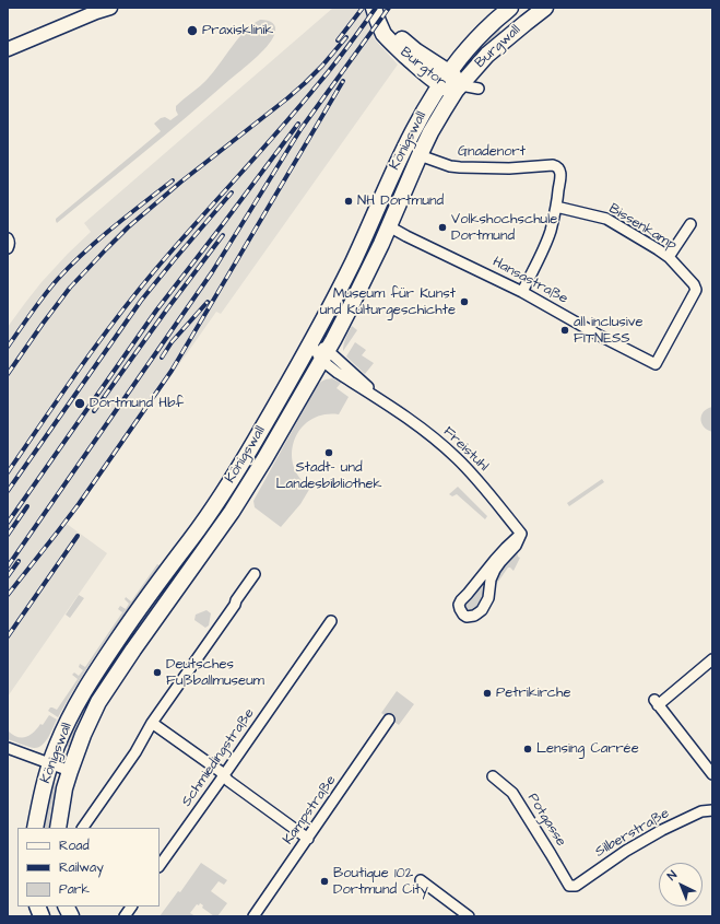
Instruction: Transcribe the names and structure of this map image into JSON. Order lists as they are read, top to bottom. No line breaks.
{"streets":{"main road":["Burgwall","Burgtor","Königswall"],"street":["Gnadenort","Bissenkamp","Hansastraße","Freistuhl","Schmiedingstraße","Kampstraße","Potgasse","Silberstraße"]},"crossings":[["Burgwall","Burgtor"],["Burgwall","Königswall"],["Burgtor","Königswall"],["Königswall","Gnadenort"],["Königswall","Hansastraße"],["Königswall","Freistuhl"],["Gnadenort","Bissenkamp"],["Bissenkamp","Hansastraße"],["Potgasse","Silberstraße"]],"places":["Praxisklinik","NH Dortmund","Volkshochschule Dortmund","Museum für Kunst und Kulturgeschichte","all inclusive FITNESS","Dortmund Hbf","Stadt- und Landesbibliothek","Deutsches Fußballmuseum","Petrikirche","Lensing Carrée","Boutique 102 Dortmund City"],"legend":["Road","Railway","Park"],"north":"top left"}
